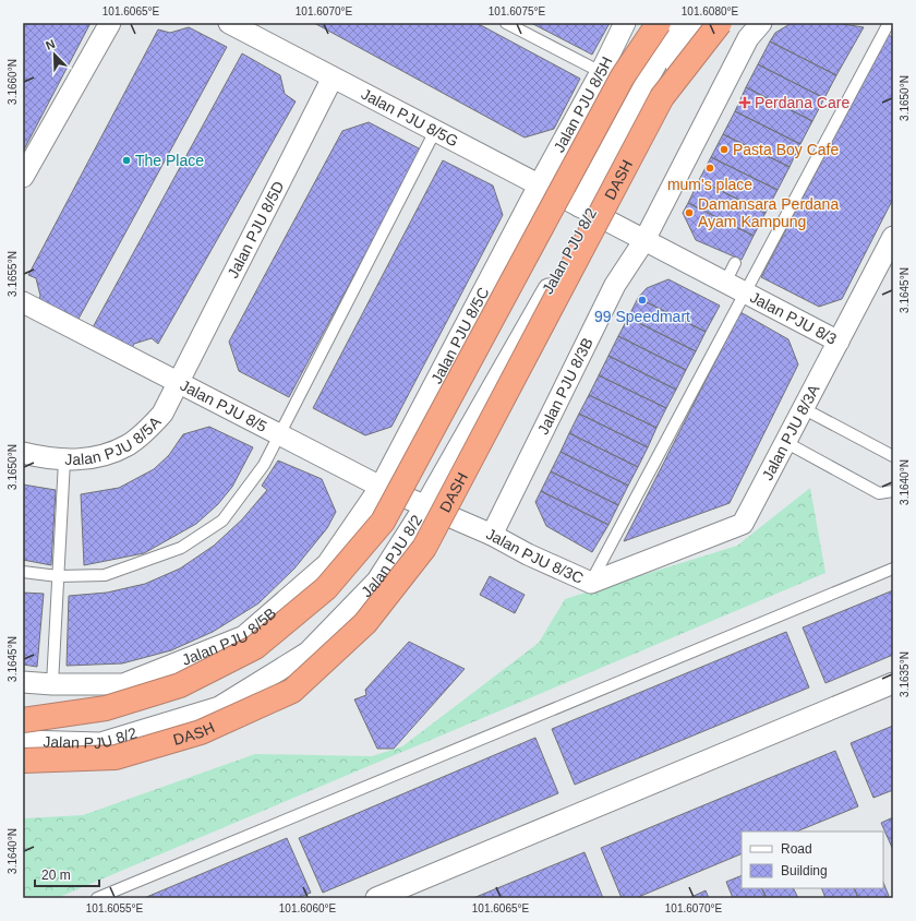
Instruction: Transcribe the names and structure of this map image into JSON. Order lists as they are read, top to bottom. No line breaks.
{"streets":{"highway":["DASH"],"street":["Jalan PJU 8/5H","Jalan PJU 8/5G","Jalan PJU 8/5D","Jalan PJU 8/2","Jalan PJU 8/3","Jalan PJU 8/5C","Jalan PJU 8/3B","Jalan PJU 8/5","Jalan PJU 8/3A","Jalan PJU 8/5A","Jalan PJU 8/3C","Jalan PJU 8/5B"]},"crossings":[["Jalan PJU 8/5H","Jalan PJU 8/5G"],["Jalan PJU 8/5H","Jalan PJU 8/5C"],["Jalan PJU 8/5G","Jalan PJU 8/5D"],["Jalan PJU 8/5G","Jalan PJU 8/2"],["Jalan PJU 8/5G","Jalan PJU 8/3"],["Jalan PJU 8/5G","Jalan PJU 8/5C"],["Jalan PJU 8/5D","Jalan PJU 8/5"],["Jalan PJU 8/5D","Jalan PJU 8/5A"],["Jalan PJU 8/2","Jalan PJU 8/3"],["Jalan PJU 8/2","Jalan PJU 8/5"],["Jalan PJU 8/2","Jalan PJU 8/3C"],["Jalan PJU 8/3","Jalan PJU 8/3B"],["Jalan PJU 8/3","Jalan PJU 8/3A"],["Jalan PJU 8/5C","Jalan PJU 8/5"],["Jalan PJU 8/5C","Jalan PJU 8/5B"],["Jalan PJU 8/3B","Jalan PJU 8/3C"],["Jalan PJU 8/5","Jalan PJU 8/5A"],["Jalan PJU 8/5","Jalan PJU 8/3C"],["Jalan PJU 8/5","Jalan PJU 8/5B"],["Jalan PJU 8/3A","Jalan PJU 8/3C"]],"places":{"health":["Perdana Care"],"other":["Pasta Boy Cafe","The Place","mum's place","Damansara Perdana Ayam Kampung","99 Speedmart"]},"legend":["Road","Building"],"scale_bar":"20 m","north":"top left","coordinates":["101.6065°E","101.6070°E","101.6075°E","101.6080°E","3.1660°N","3.1650°N","3.1655°N","3.1645°N","3.1640°N","3.1635°N","101.6055°E","101.6060°E"]}
